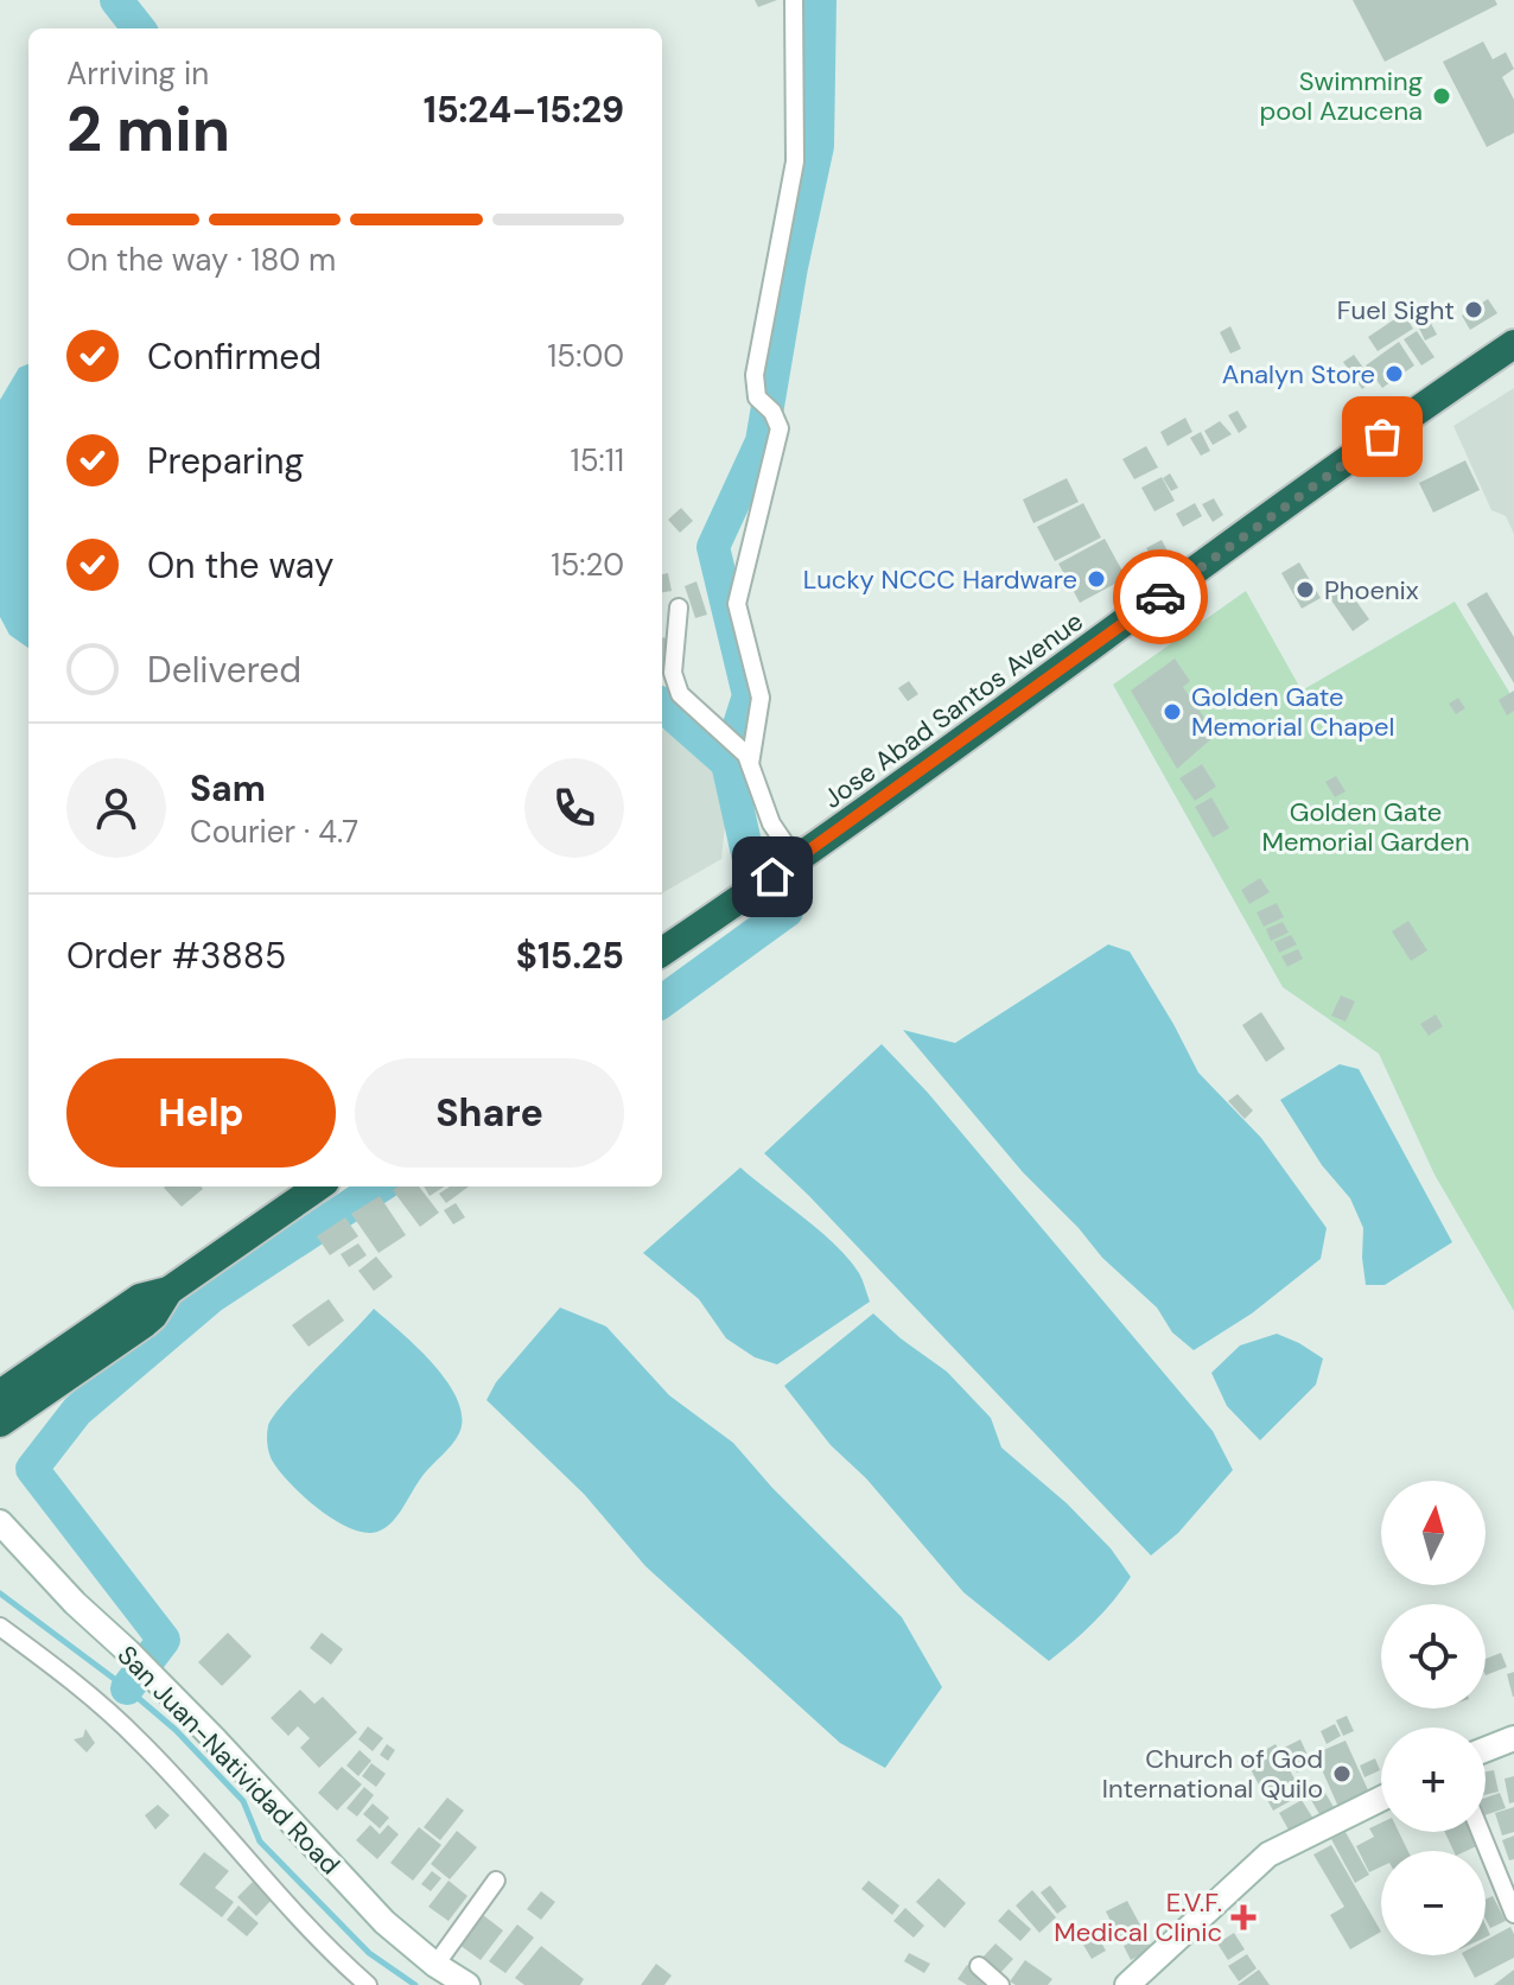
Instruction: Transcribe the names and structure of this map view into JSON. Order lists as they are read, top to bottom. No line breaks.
{"streets":{"highway":["Jose Abad Santos Avenue"],"street":["San Juan-Natividad Road"]},"parks":["Golden Gate Memorial Garden"],"places":{"other":["Swimming pool Azucena","Fuel Sight","Analyn Store","Lucky NCCC Hardware","Phoenix","Golden Gate Memorial Chapel","Church of God International Quilo"],"health":["E.V.F. Medical Clinic"]},"north":"top","page":{"heading":["2 min","Arriving in","15:24–15:29"],"panel":["Sam","Courier · 4.7","Order #3885","$15.25"],"bar":"On the way · 180 m","list":[["Confirmed","15:00"],["Preparing","15:11"],["On the way","15:20"],"Delivered"],"buttons":["Help","Share"],"map_buttons":["+","−"]}}
